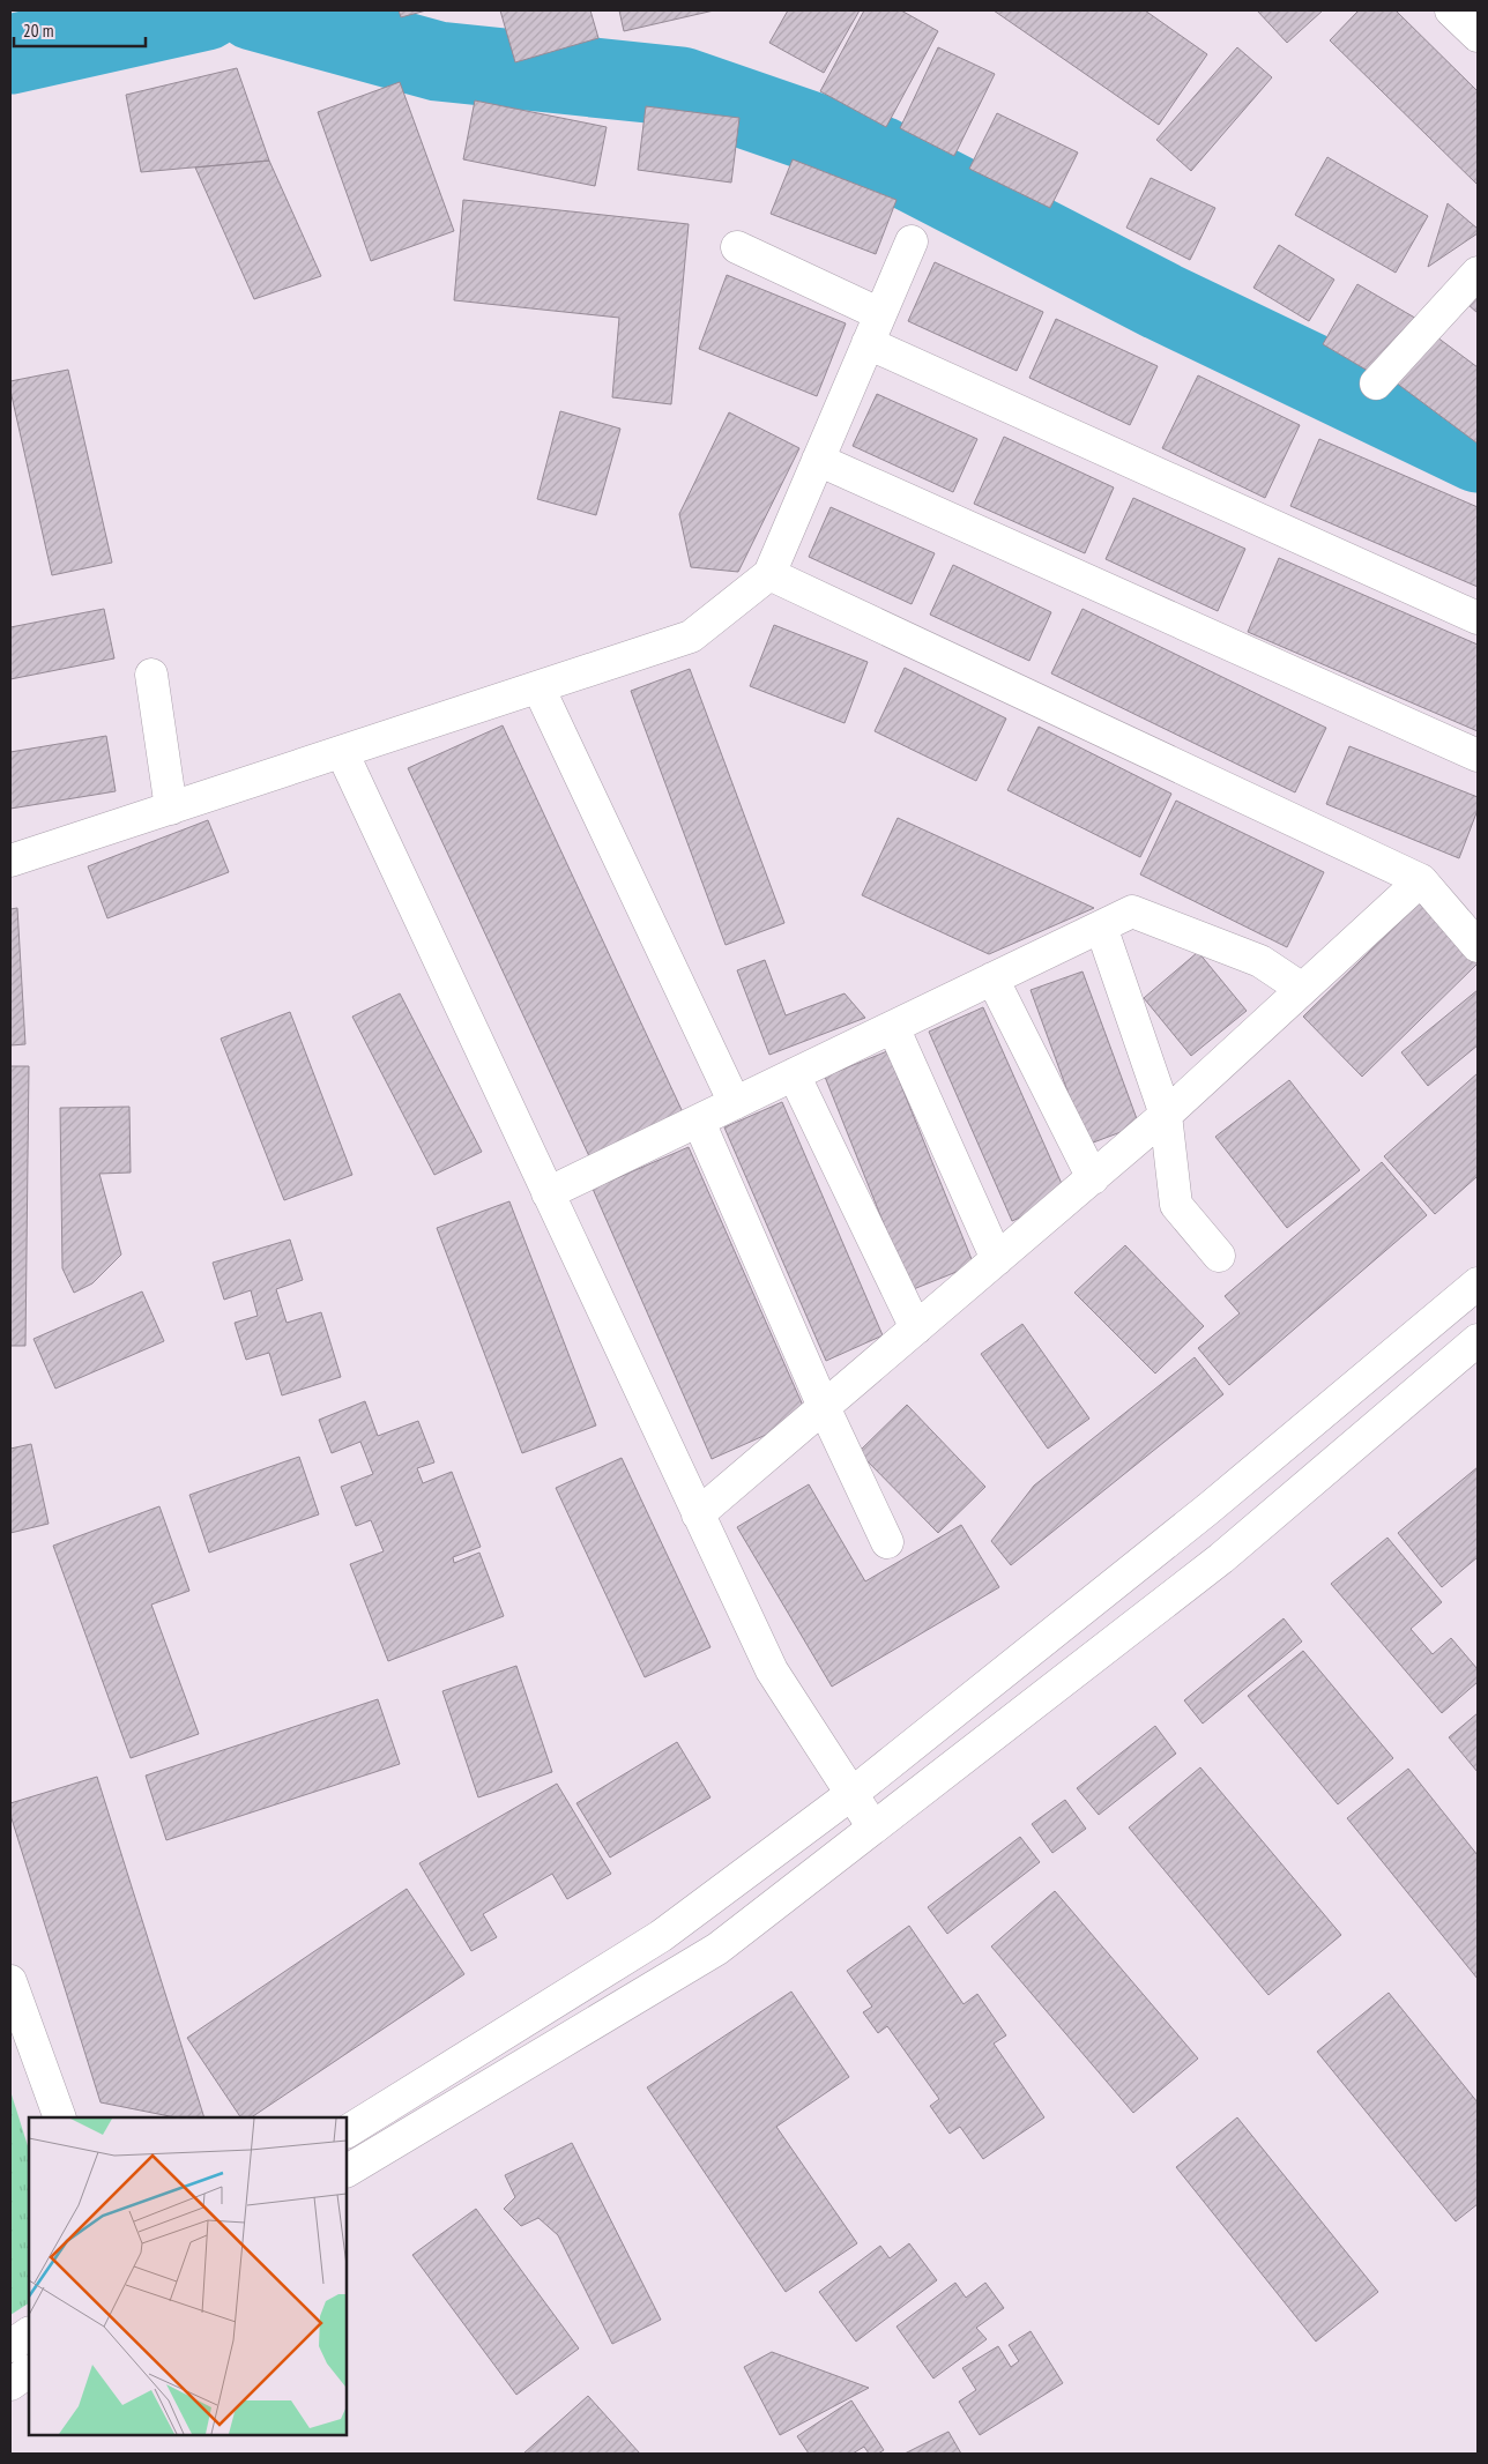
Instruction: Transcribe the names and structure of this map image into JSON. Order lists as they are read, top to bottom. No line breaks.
{"scale_bar":"20 m"}
